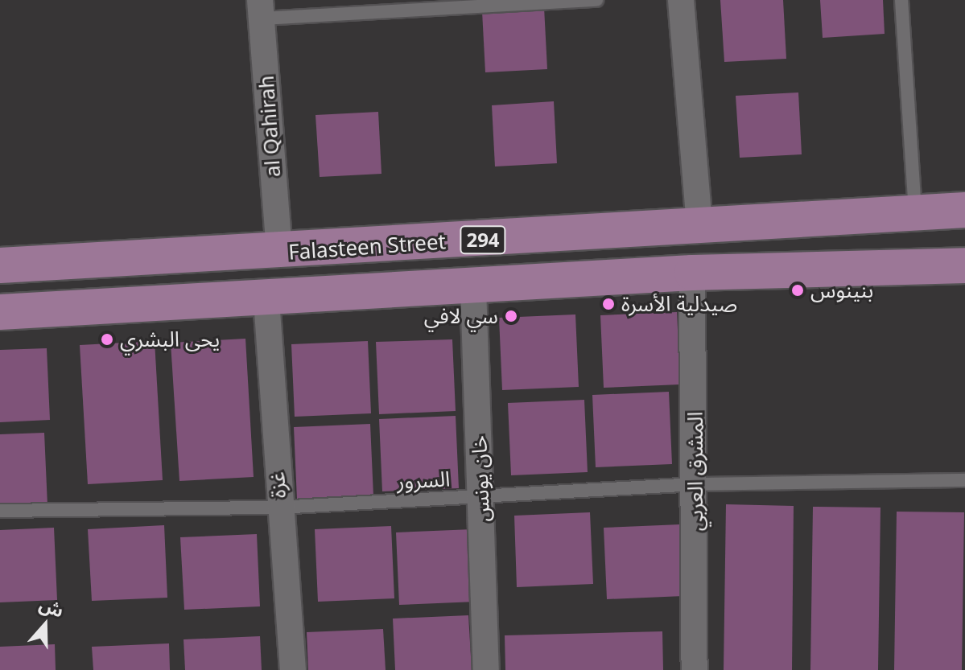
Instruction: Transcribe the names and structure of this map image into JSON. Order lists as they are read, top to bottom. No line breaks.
{"streets":{"main road":["294","Falasteen Street"],"street":["al Qahirah","المشرق العربي","خان يونس","غزة"],"lane":["السرور"]},"crossings":[["al Qahirah","Falasteen Street"],["294","المشرق العربي"],["294","خان يونس"],["294","غزة"],["المشرق العربي","السرور"],["خان يونس","السرور"],["السرور","غزة"]],"places":["بنينوس","صيدلية الأسرة","سي لافي","يحى البشري"],"north":"top"}
